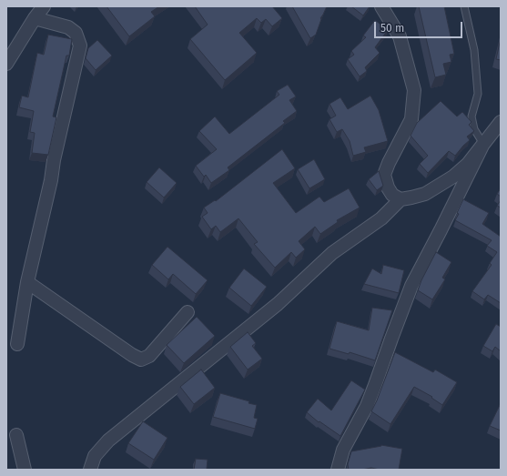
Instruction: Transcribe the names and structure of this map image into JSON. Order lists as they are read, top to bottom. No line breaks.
{"scale_bar":"50 m"}
